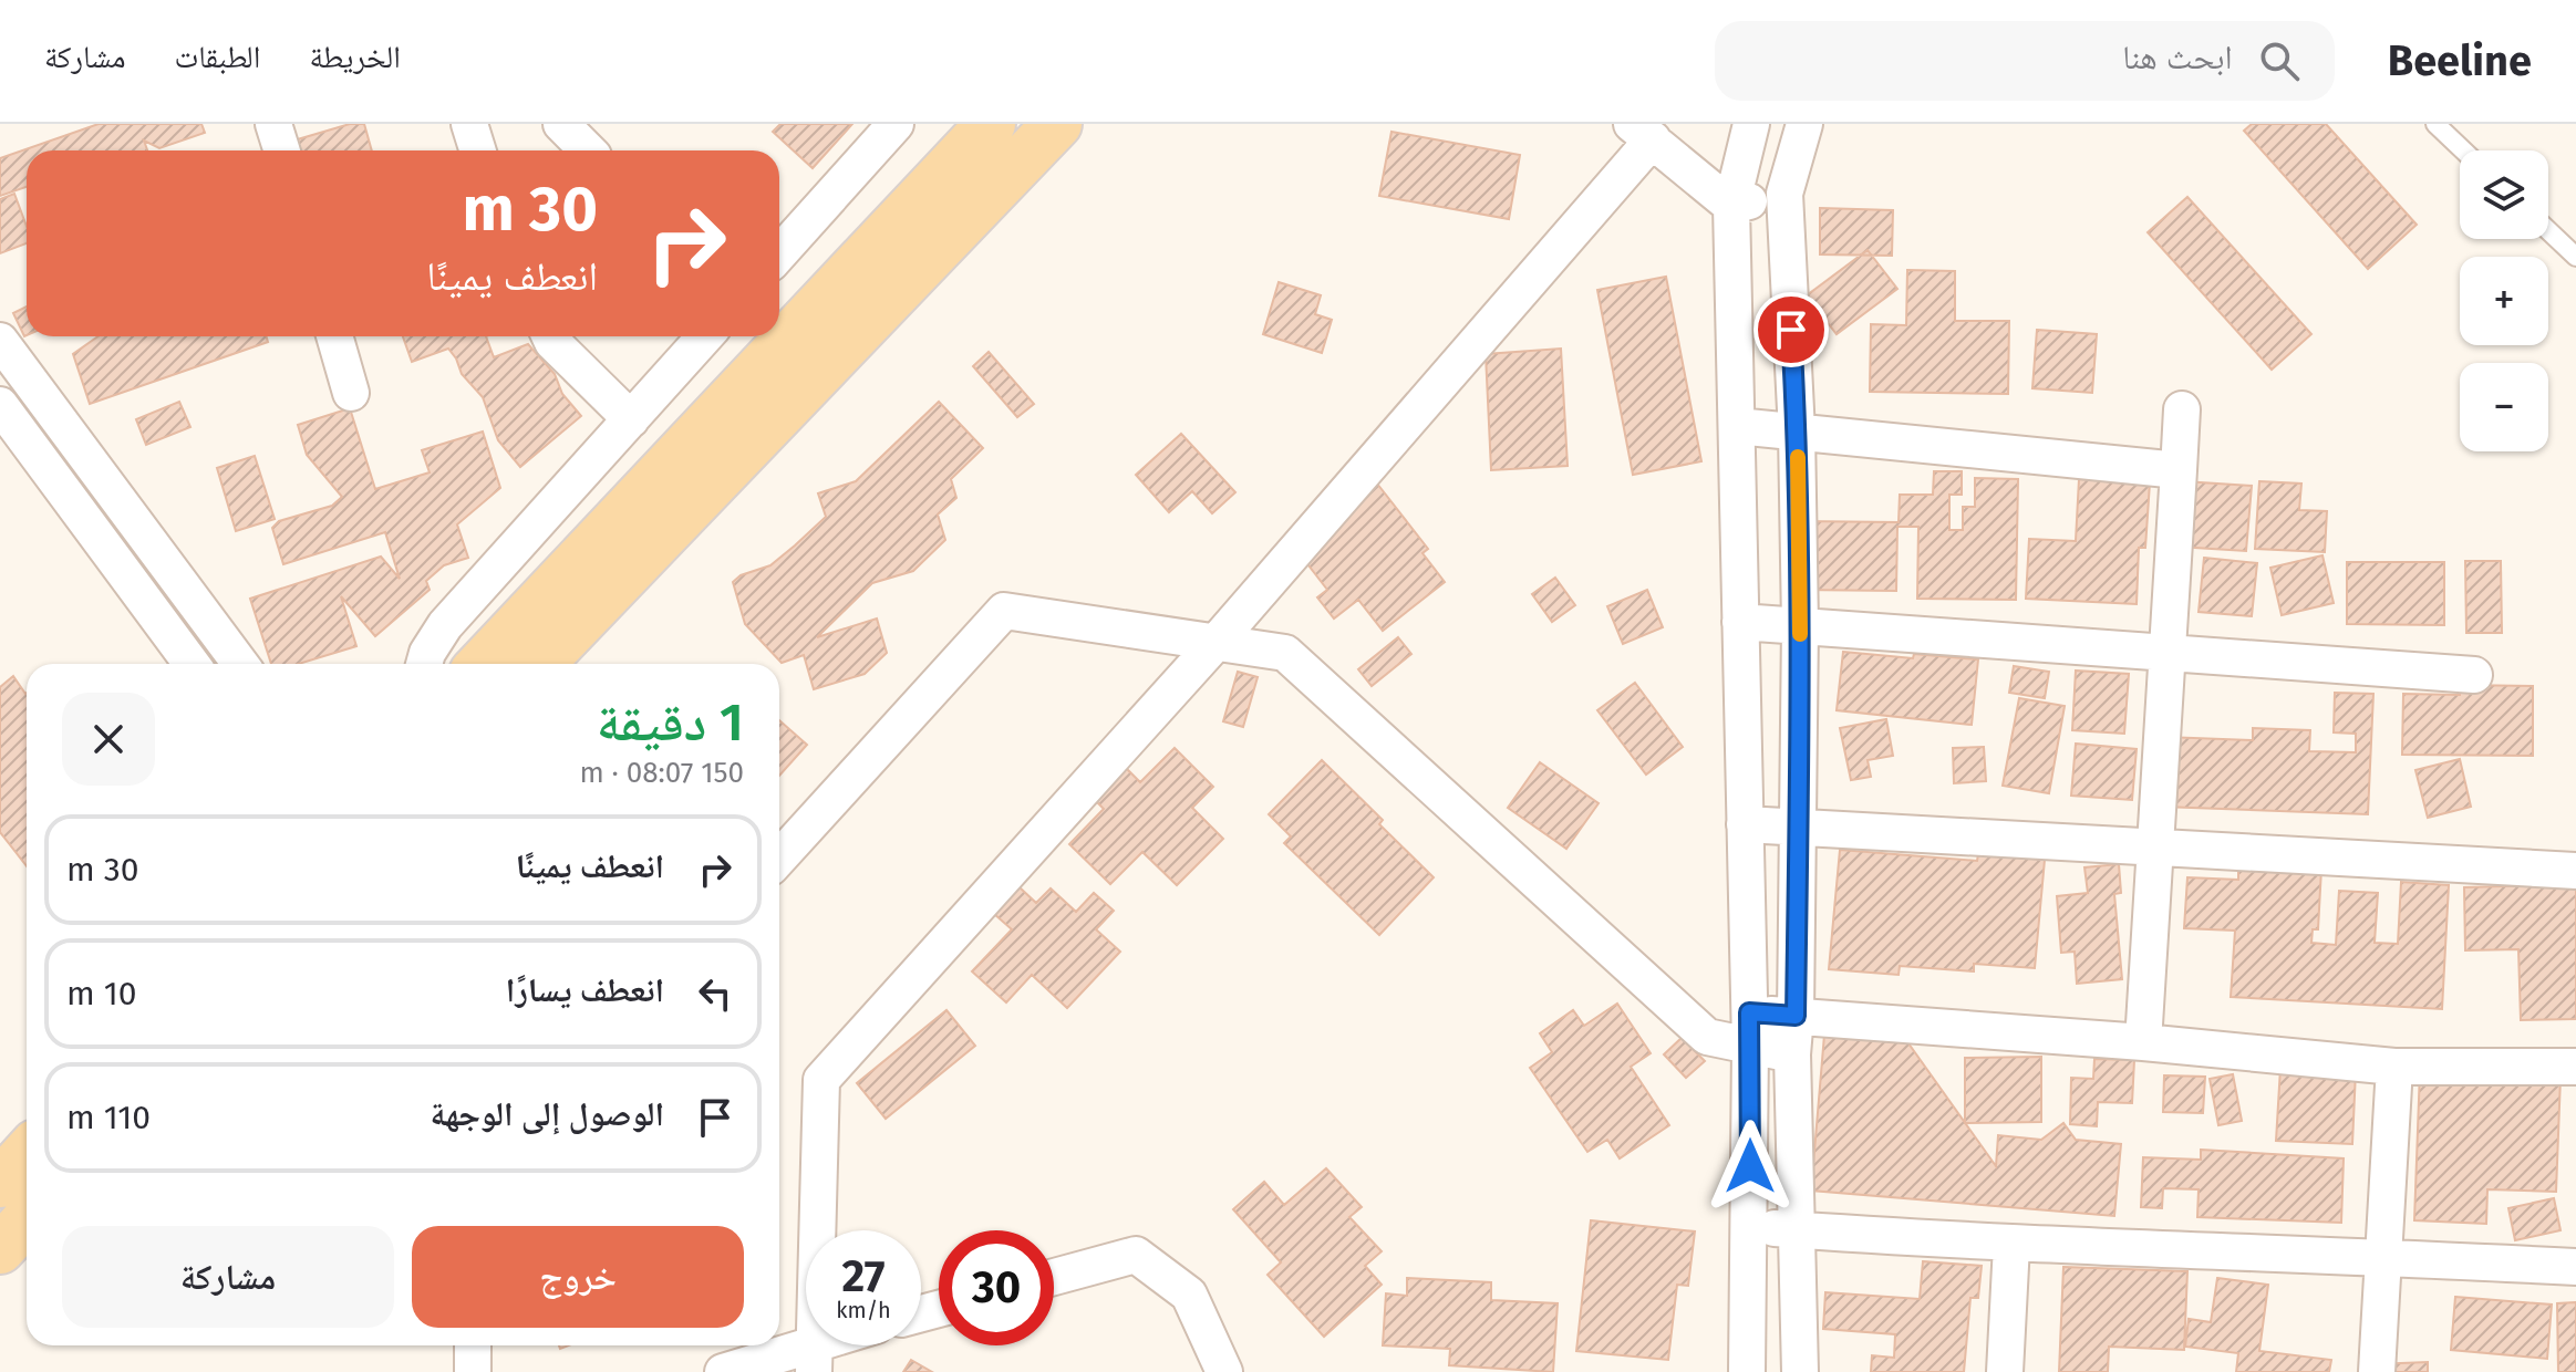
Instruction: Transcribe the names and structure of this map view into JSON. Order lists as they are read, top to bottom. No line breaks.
{"page":{"header":"Beeline","search":"ابحث هنا","nav":["الخريطة","الطبقات","مشاركة"],"map_buttons":["+","−"],"turn":["30 m","انعطف يمينًا"],"heading":["1 دقيقة","150 m · 08:07"],"list":[{"name":"انعطف يمينًا","value":"30 m"},{"name":"انعطف يسارًا","value":"10 m"},{"name":"الوصول إلى الوجهة","value":"110 m"}],"buttons":["خروج","مشاركة"],"speed":"27 km/h","limit":"30"}}
